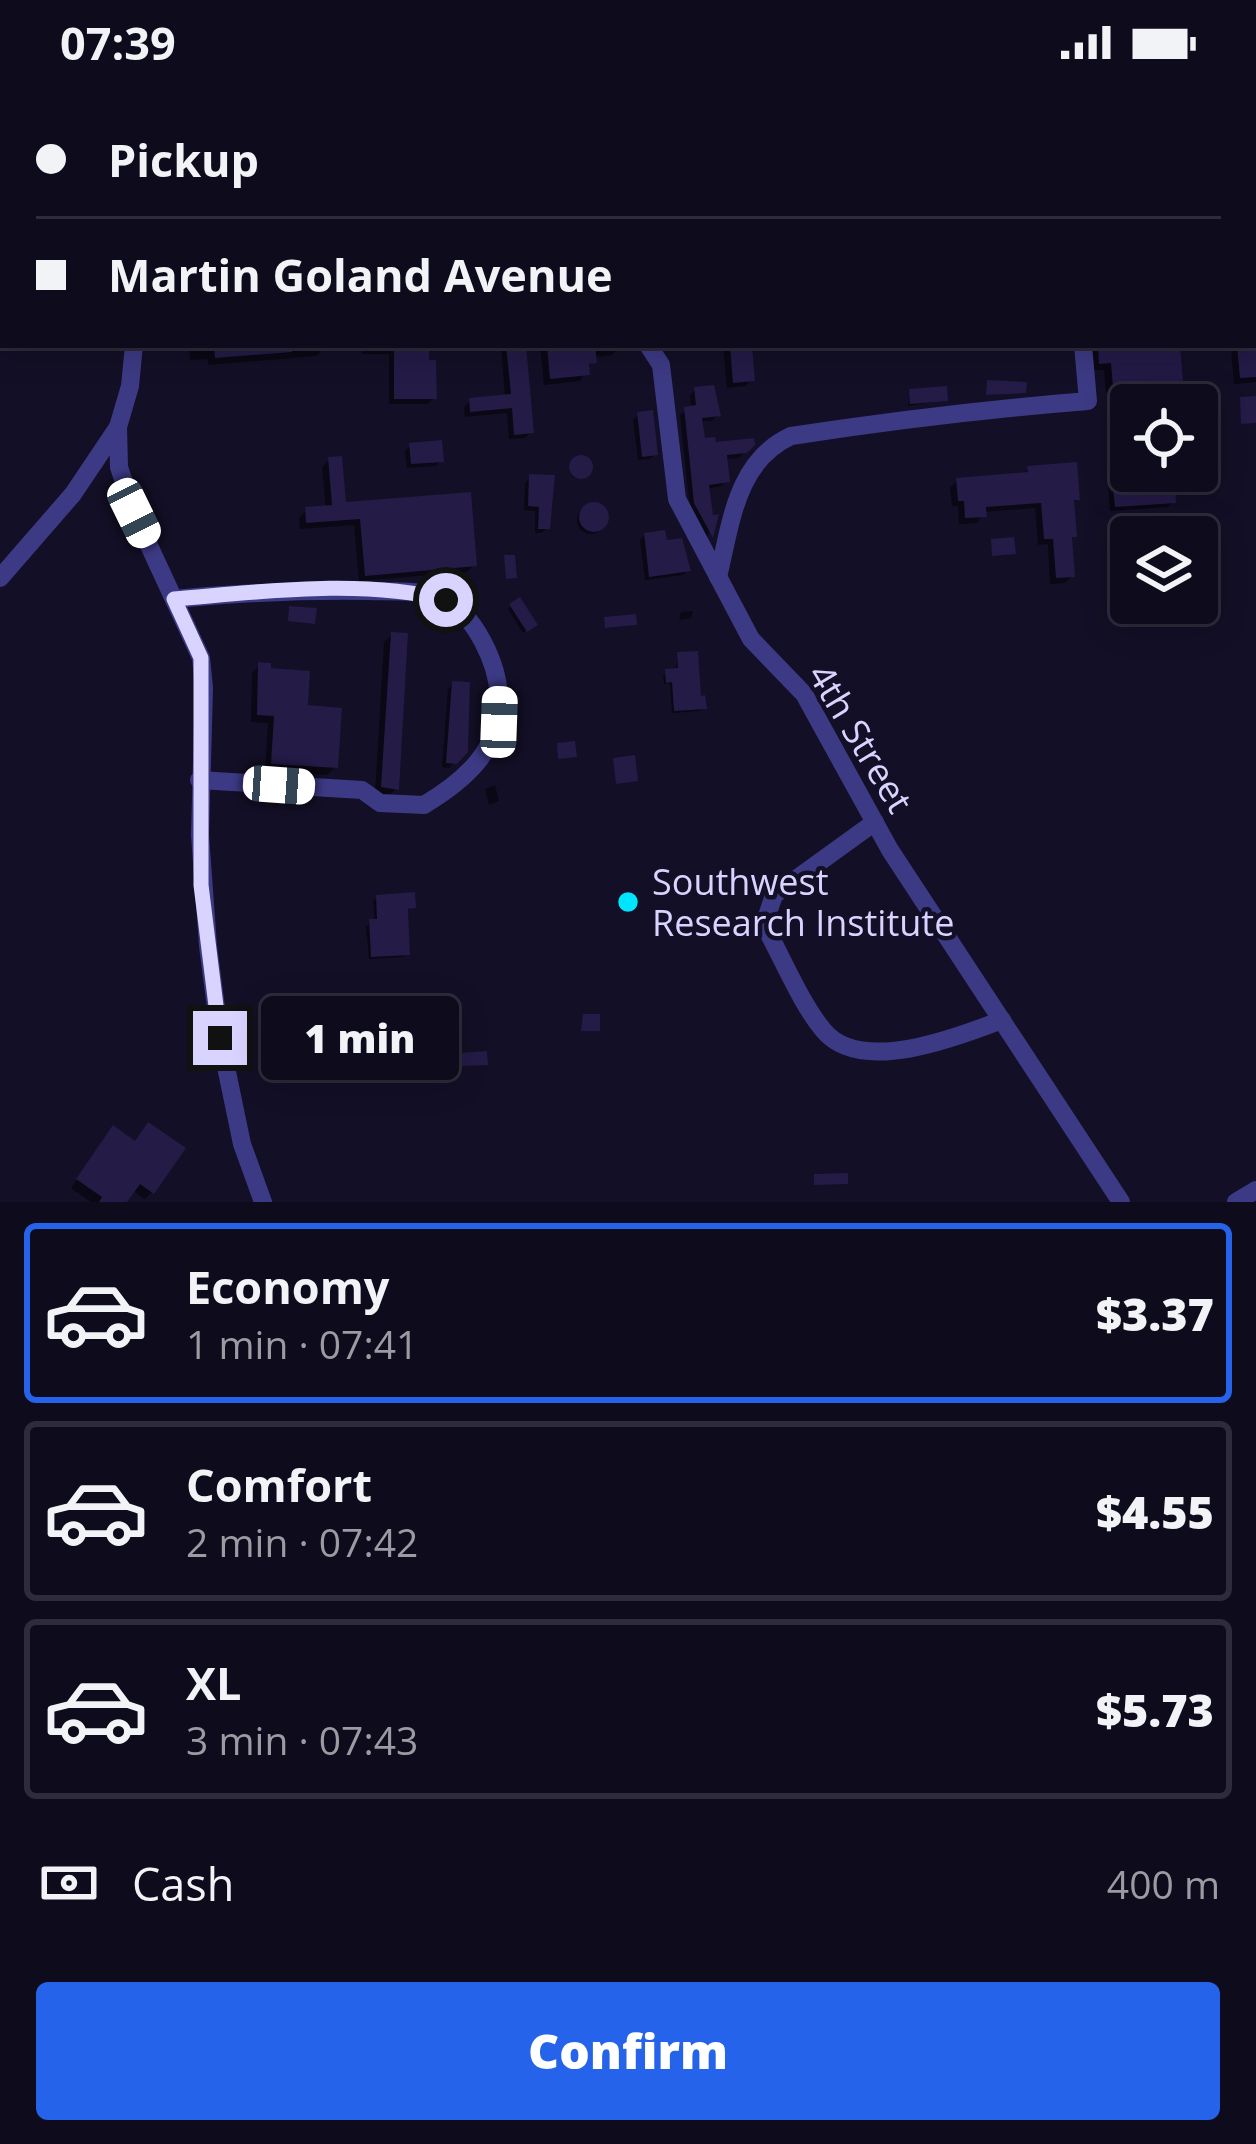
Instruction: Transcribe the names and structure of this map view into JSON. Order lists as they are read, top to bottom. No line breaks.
{"streets":{"street":["4th Street"]},"places":["Southwest Research Institute"],"page":{"status":"07:39","banner":["Pickup","Martin Goland Avenue"],"bubble":"1 min","list":[{"name":"Economy","note":"1 min · 07:41","value":"$3.37"},{"name":"Comfort","note":"2 min · 07:42","value":"$4.55"},{"name":"XL","note":"3 min · 07:43","value":"$5.73"}],"pay":["Cash","400 m"],"buttons":"Confirm"}}
